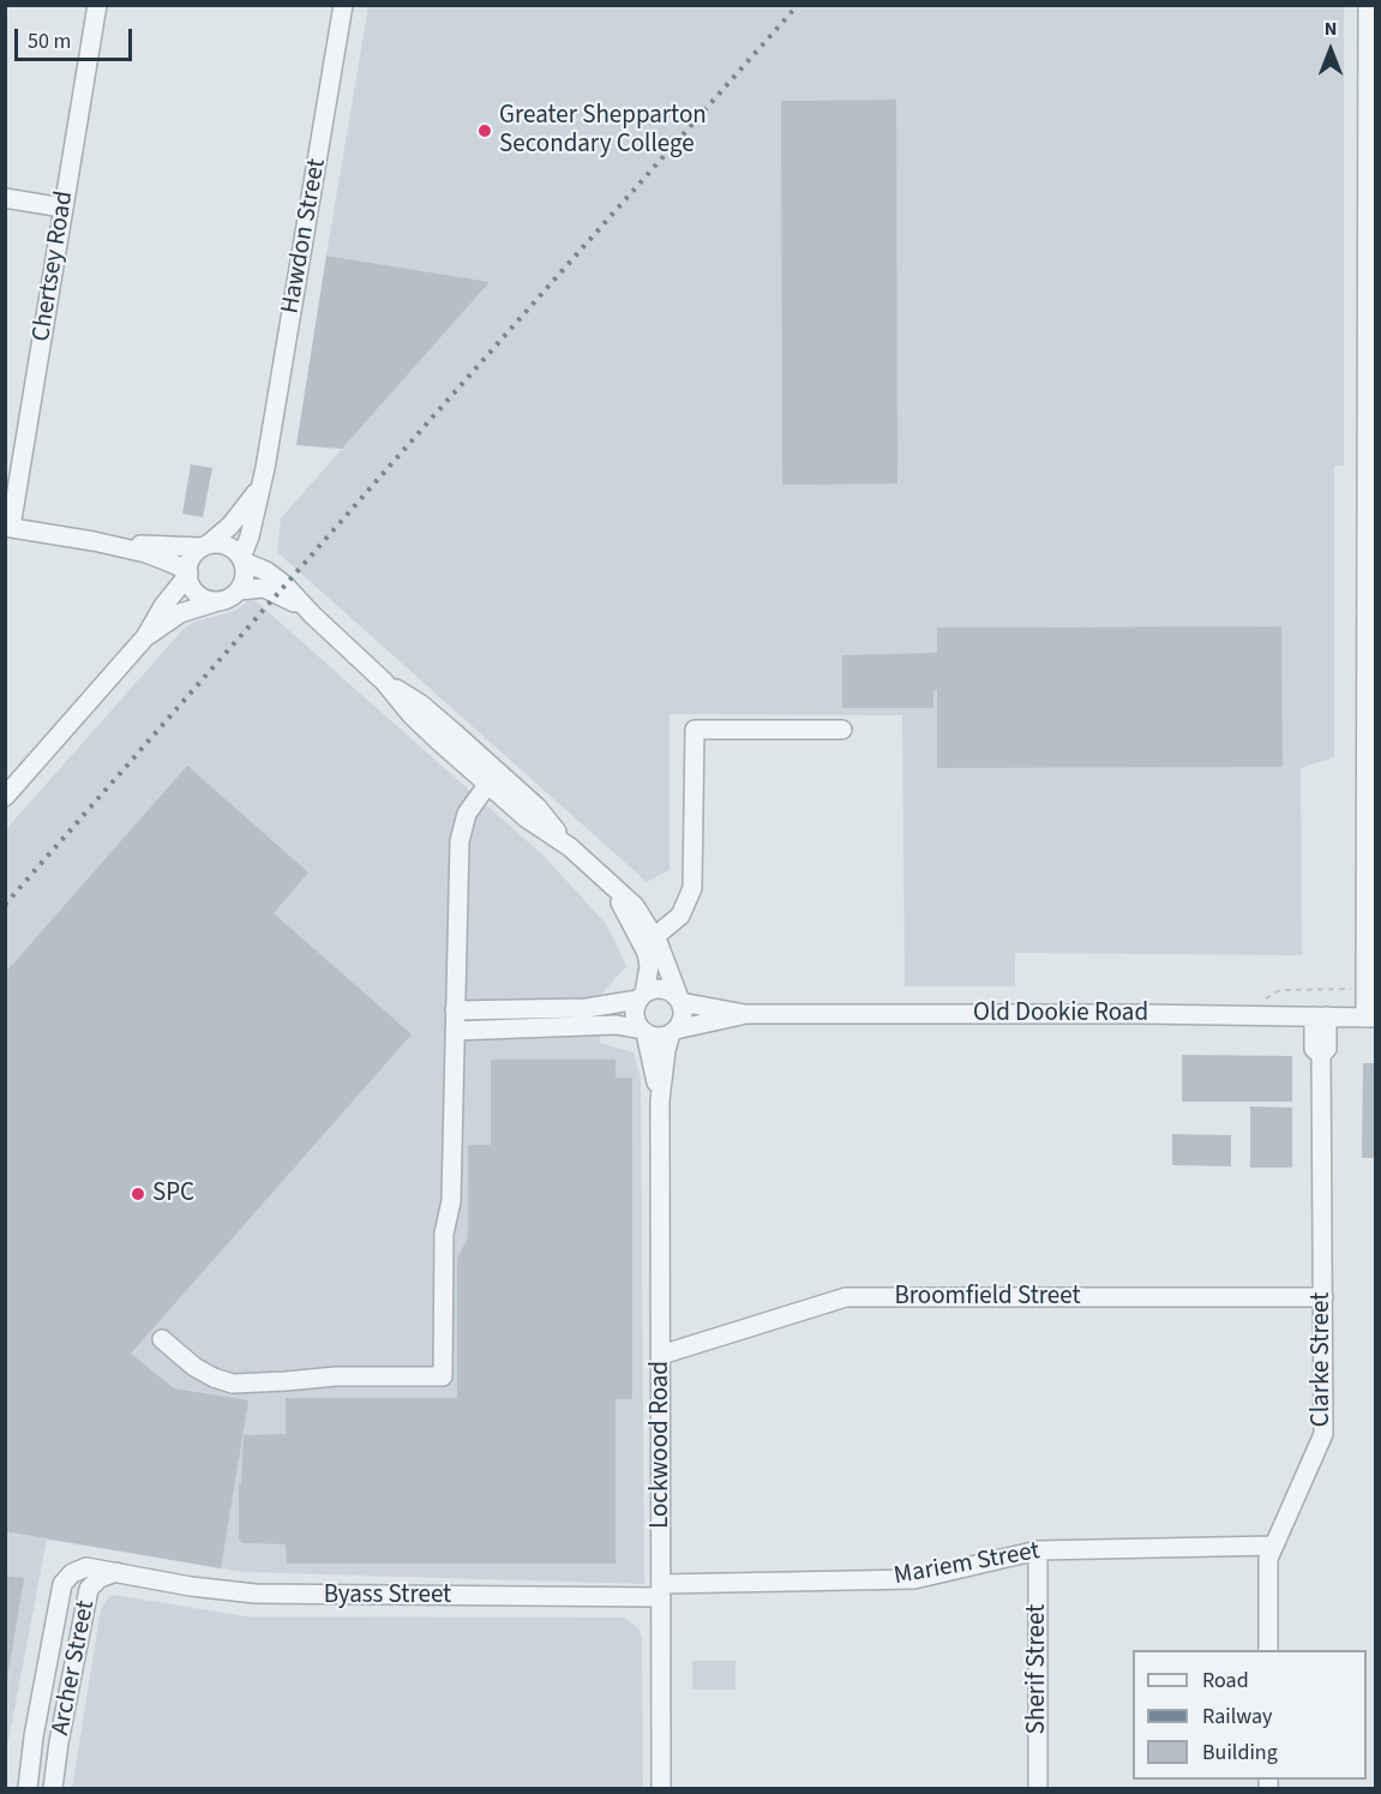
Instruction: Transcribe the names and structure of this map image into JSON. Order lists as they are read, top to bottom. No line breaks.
{"streets":{"street":["Hawdon Street","Chertsey Road","Old Dookie Road","Broomfield Street","Clarke Street","Lockwood Road","Mariem Street","Byass Street","Archer Street","Sherif Street"]},"crossings":[["Old Dookie Road","Clarke Street"],["Old Dookie Road","Lockwood Road"],["Broomfield Street","Clarke Street"],["Broomfield Street","Lockwood Road"],["Clarke Street","Mariem Street"],["Lockwood Road","Mariem Street"],["Lockwood Road","Byass Street"],["Mariem Street","Byass Street"],["Mariem Street","Sherif Street"],["Byass Street","Archer Street"]],"places":["Greater Shepparton Secondary College","SPC"],"legend":["Road","Railway","Building"],"scale_bar":"50 m","north":"top"}
